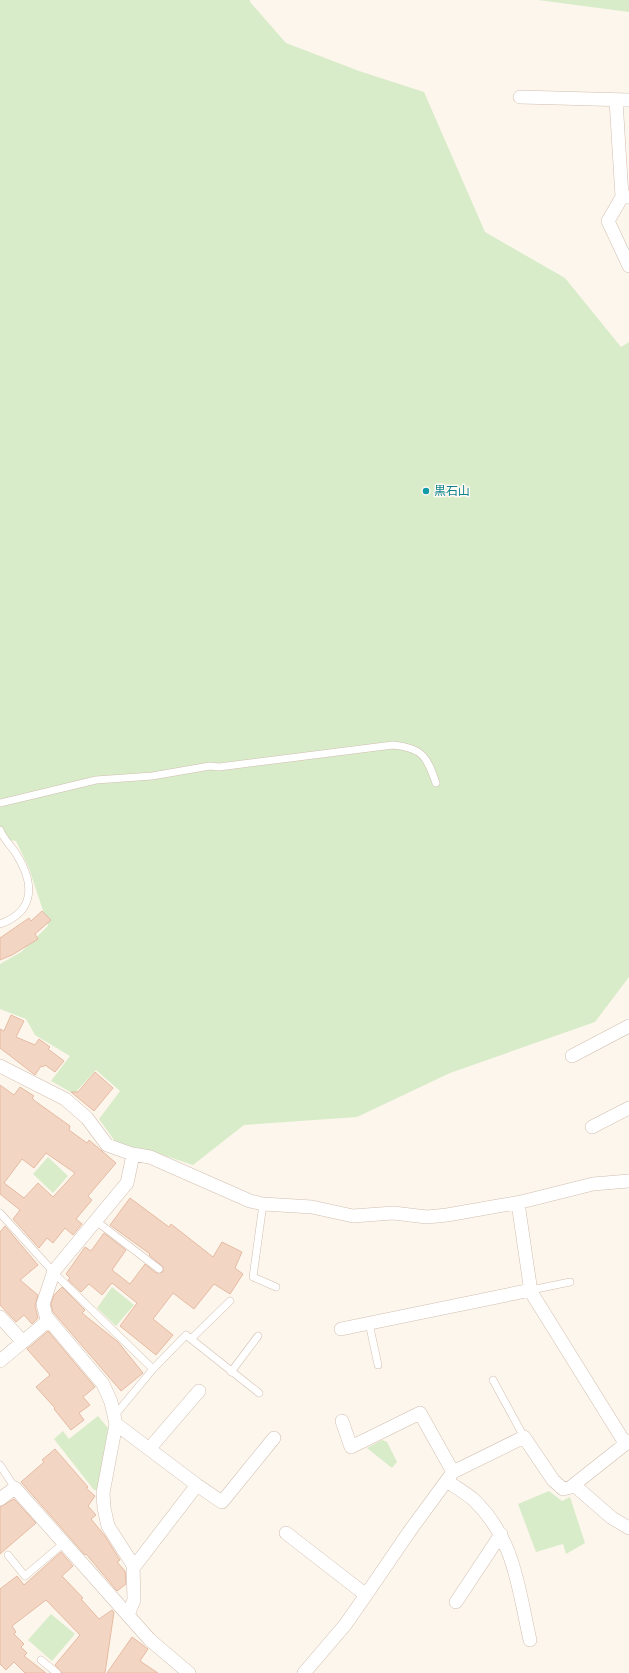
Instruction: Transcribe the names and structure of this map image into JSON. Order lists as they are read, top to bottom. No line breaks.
{"places":["黒石山"]}
